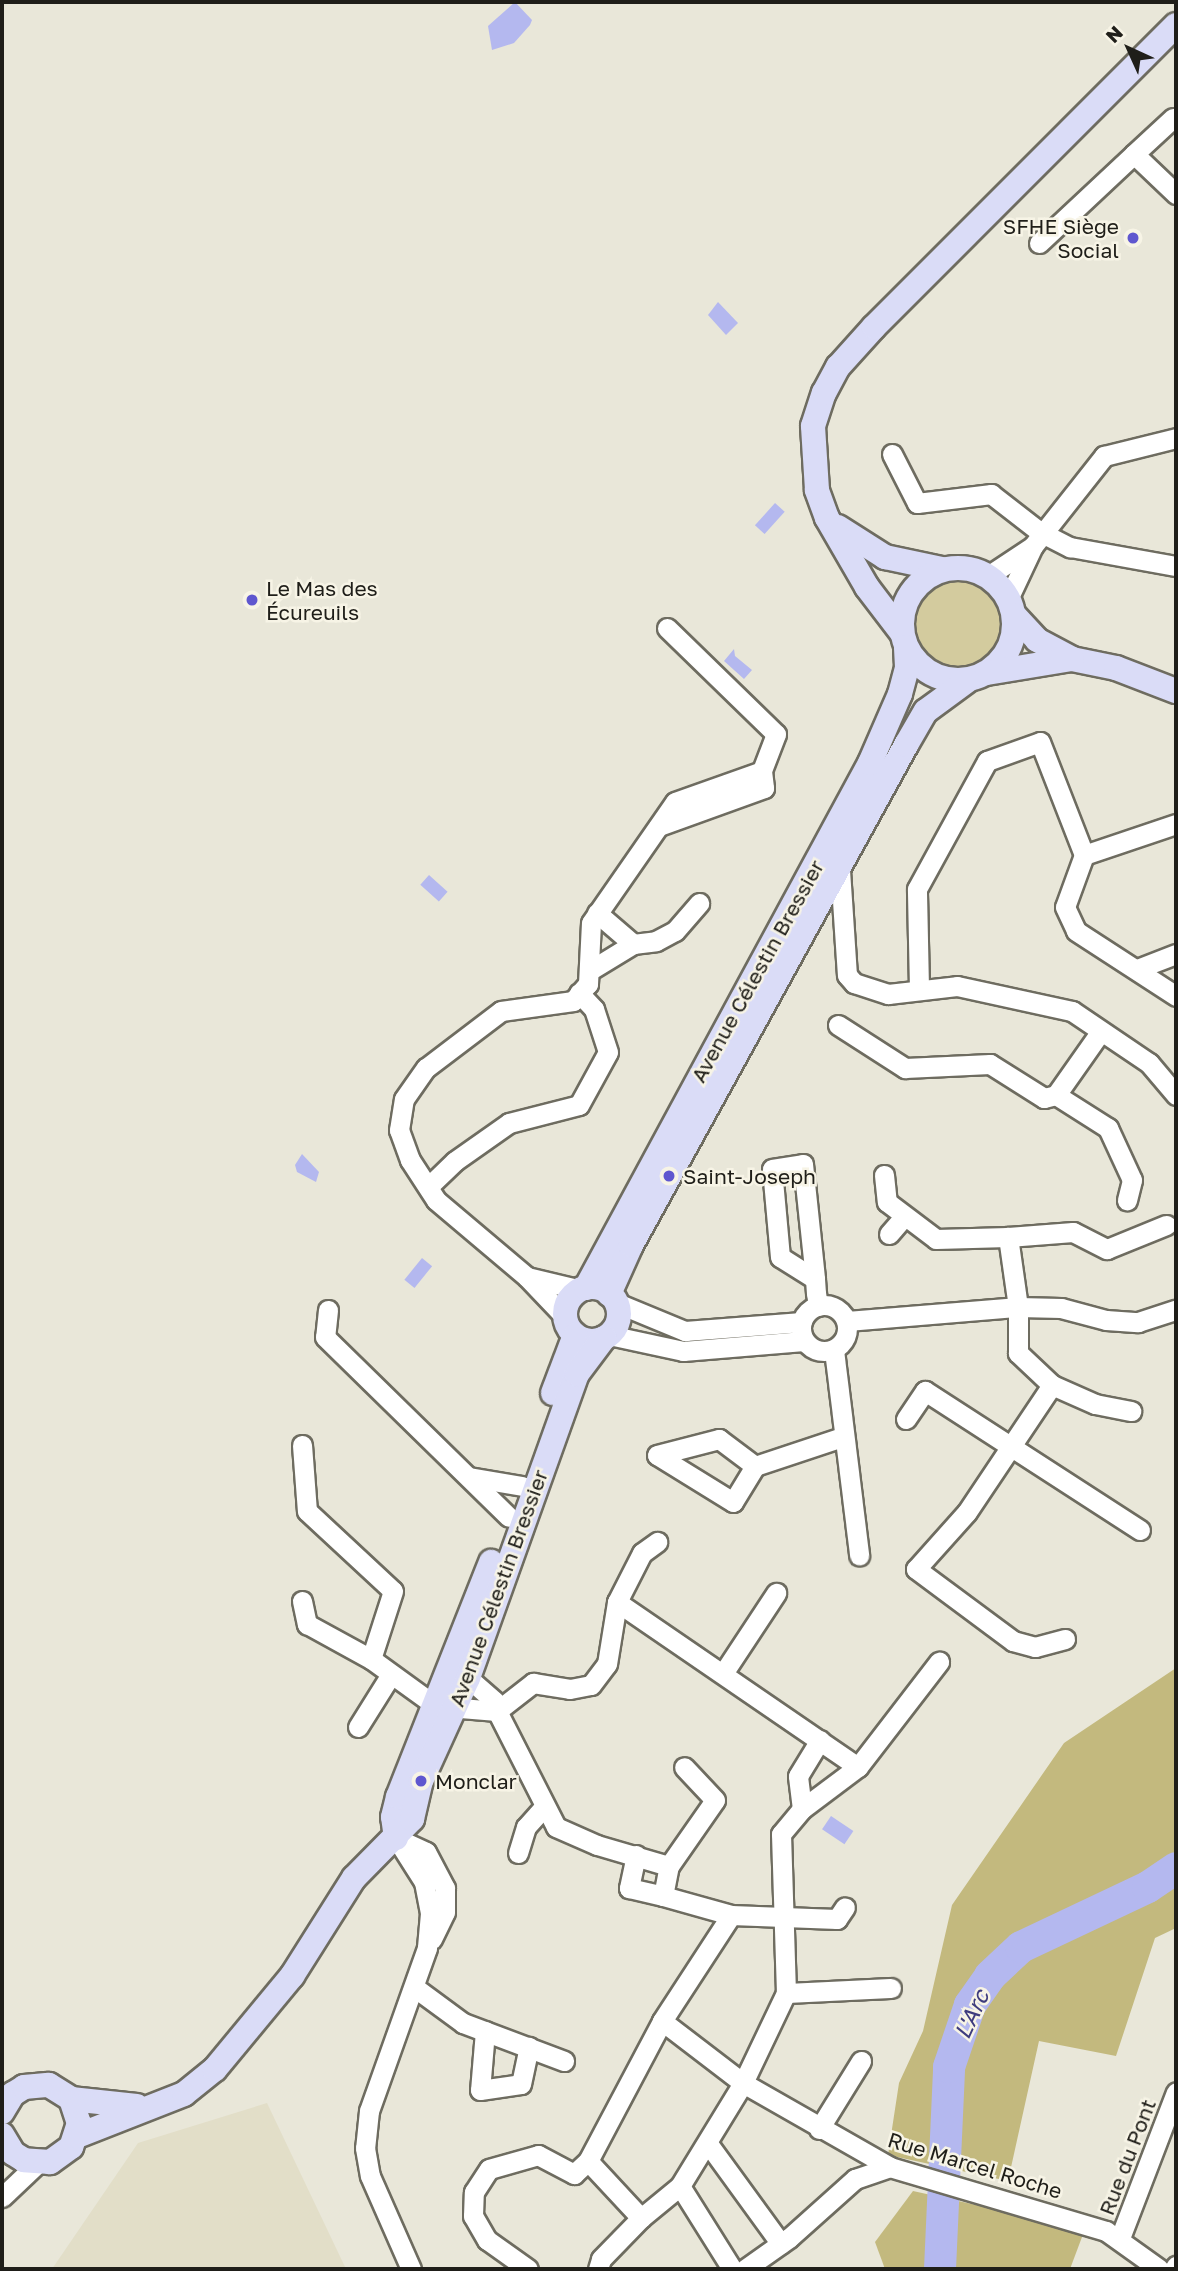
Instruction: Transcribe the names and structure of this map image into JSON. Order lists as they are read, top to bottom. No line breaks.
{"streets":{"main road":["Avenue Célestin Bressier"],"street":["Rue du Pont","Rue Marcel Roche"]},"crossings":[["Rue du Pont","Rue Marcel Roche"]],"water":["L'Arc"],"places":["SFHE Siège Social","Le Mas des Écureuils","Saint-Joseph","Monclar"],"north":"top left"}
